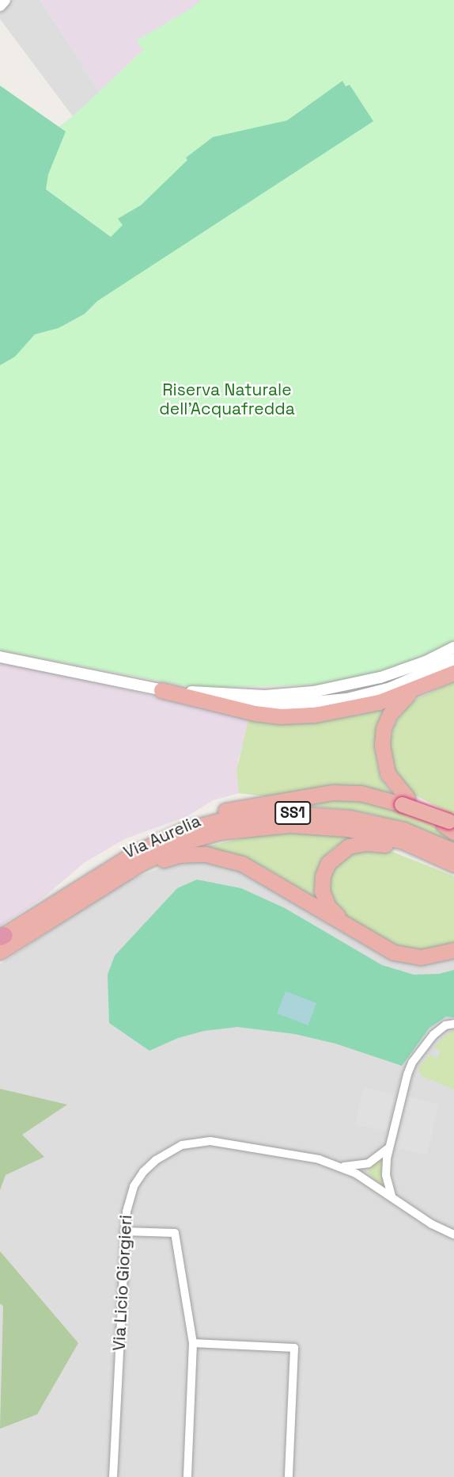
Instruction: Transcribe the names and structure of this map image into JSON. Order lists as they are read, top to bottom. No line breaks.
{"streets":{"highway":["SS1","Via Aurelia"],"street":["Via Licio Giorgieri"]},"parks":["Riserva Naturale dell'Acquafredda"]}
